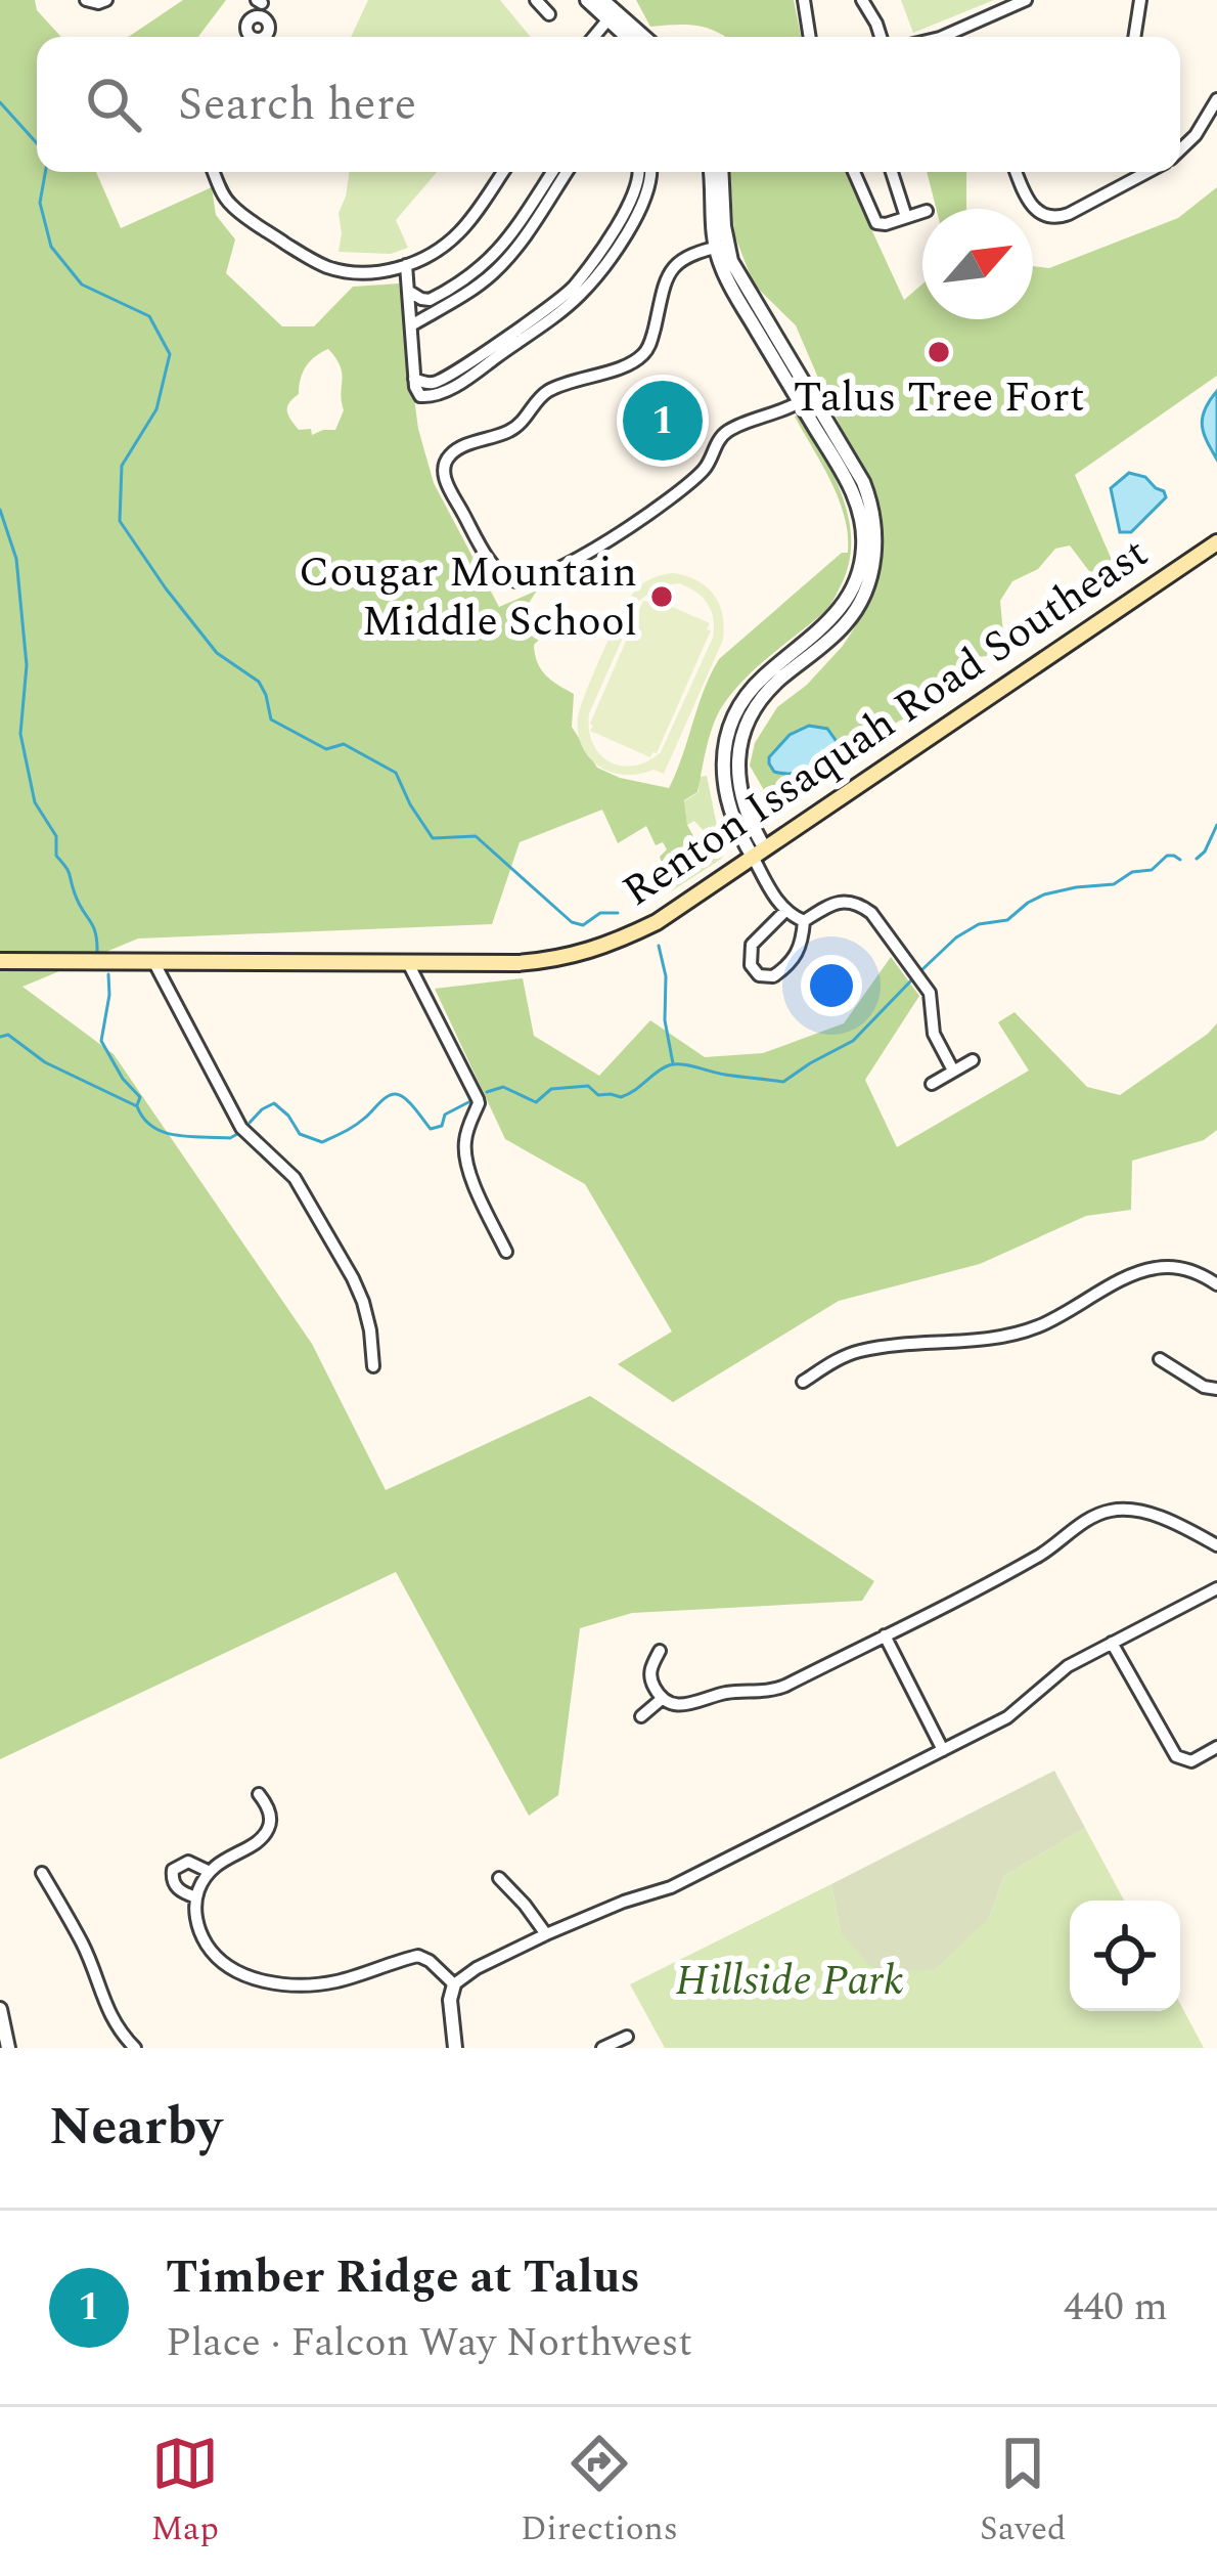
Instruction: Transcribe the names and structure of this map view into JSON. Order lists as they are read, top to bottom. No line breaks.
{"streets":{"main road":["Renton Issaquah Road Southeast"]},"parks":["Hillside Park"],"places":["Talus Tree Fort","Cougar Mountain Middle School"],"north":"top right","page":{"search":"Search here","pins":"1","heading":"Nearby","list":[{"mark":"1","name":"Timber Ridge at Talus","note":"Place · Falcon Way Northwest","value":"440 m"}],"nav":["Map","Directions","Saved"]}}
